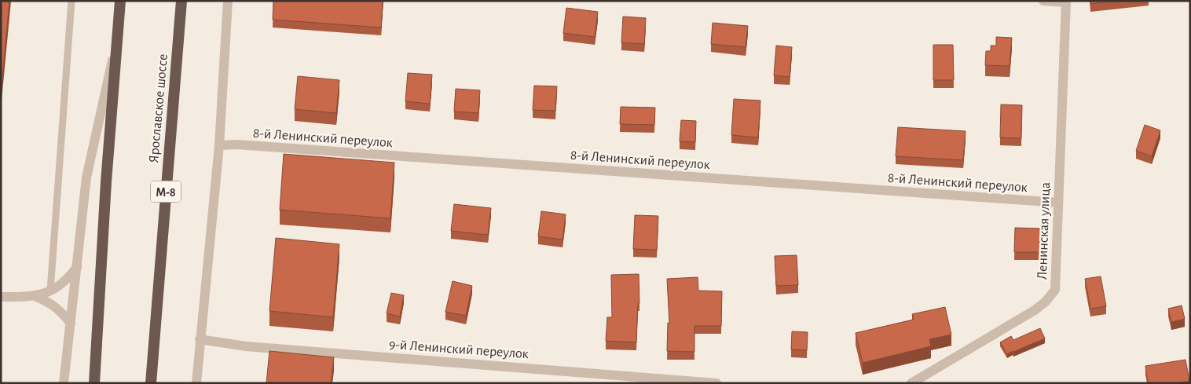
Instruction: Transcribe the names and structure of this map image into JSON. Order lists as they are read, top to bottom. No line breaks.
{"streets":{"highway":["Ярославское шоссе","М-8"],"street":["8-й Ленинский переулок","Ленинская улица","9-й Ленинский переулок"]},"crossings":[["8-й Ленинский переулок","Ленинская улица"]]}
